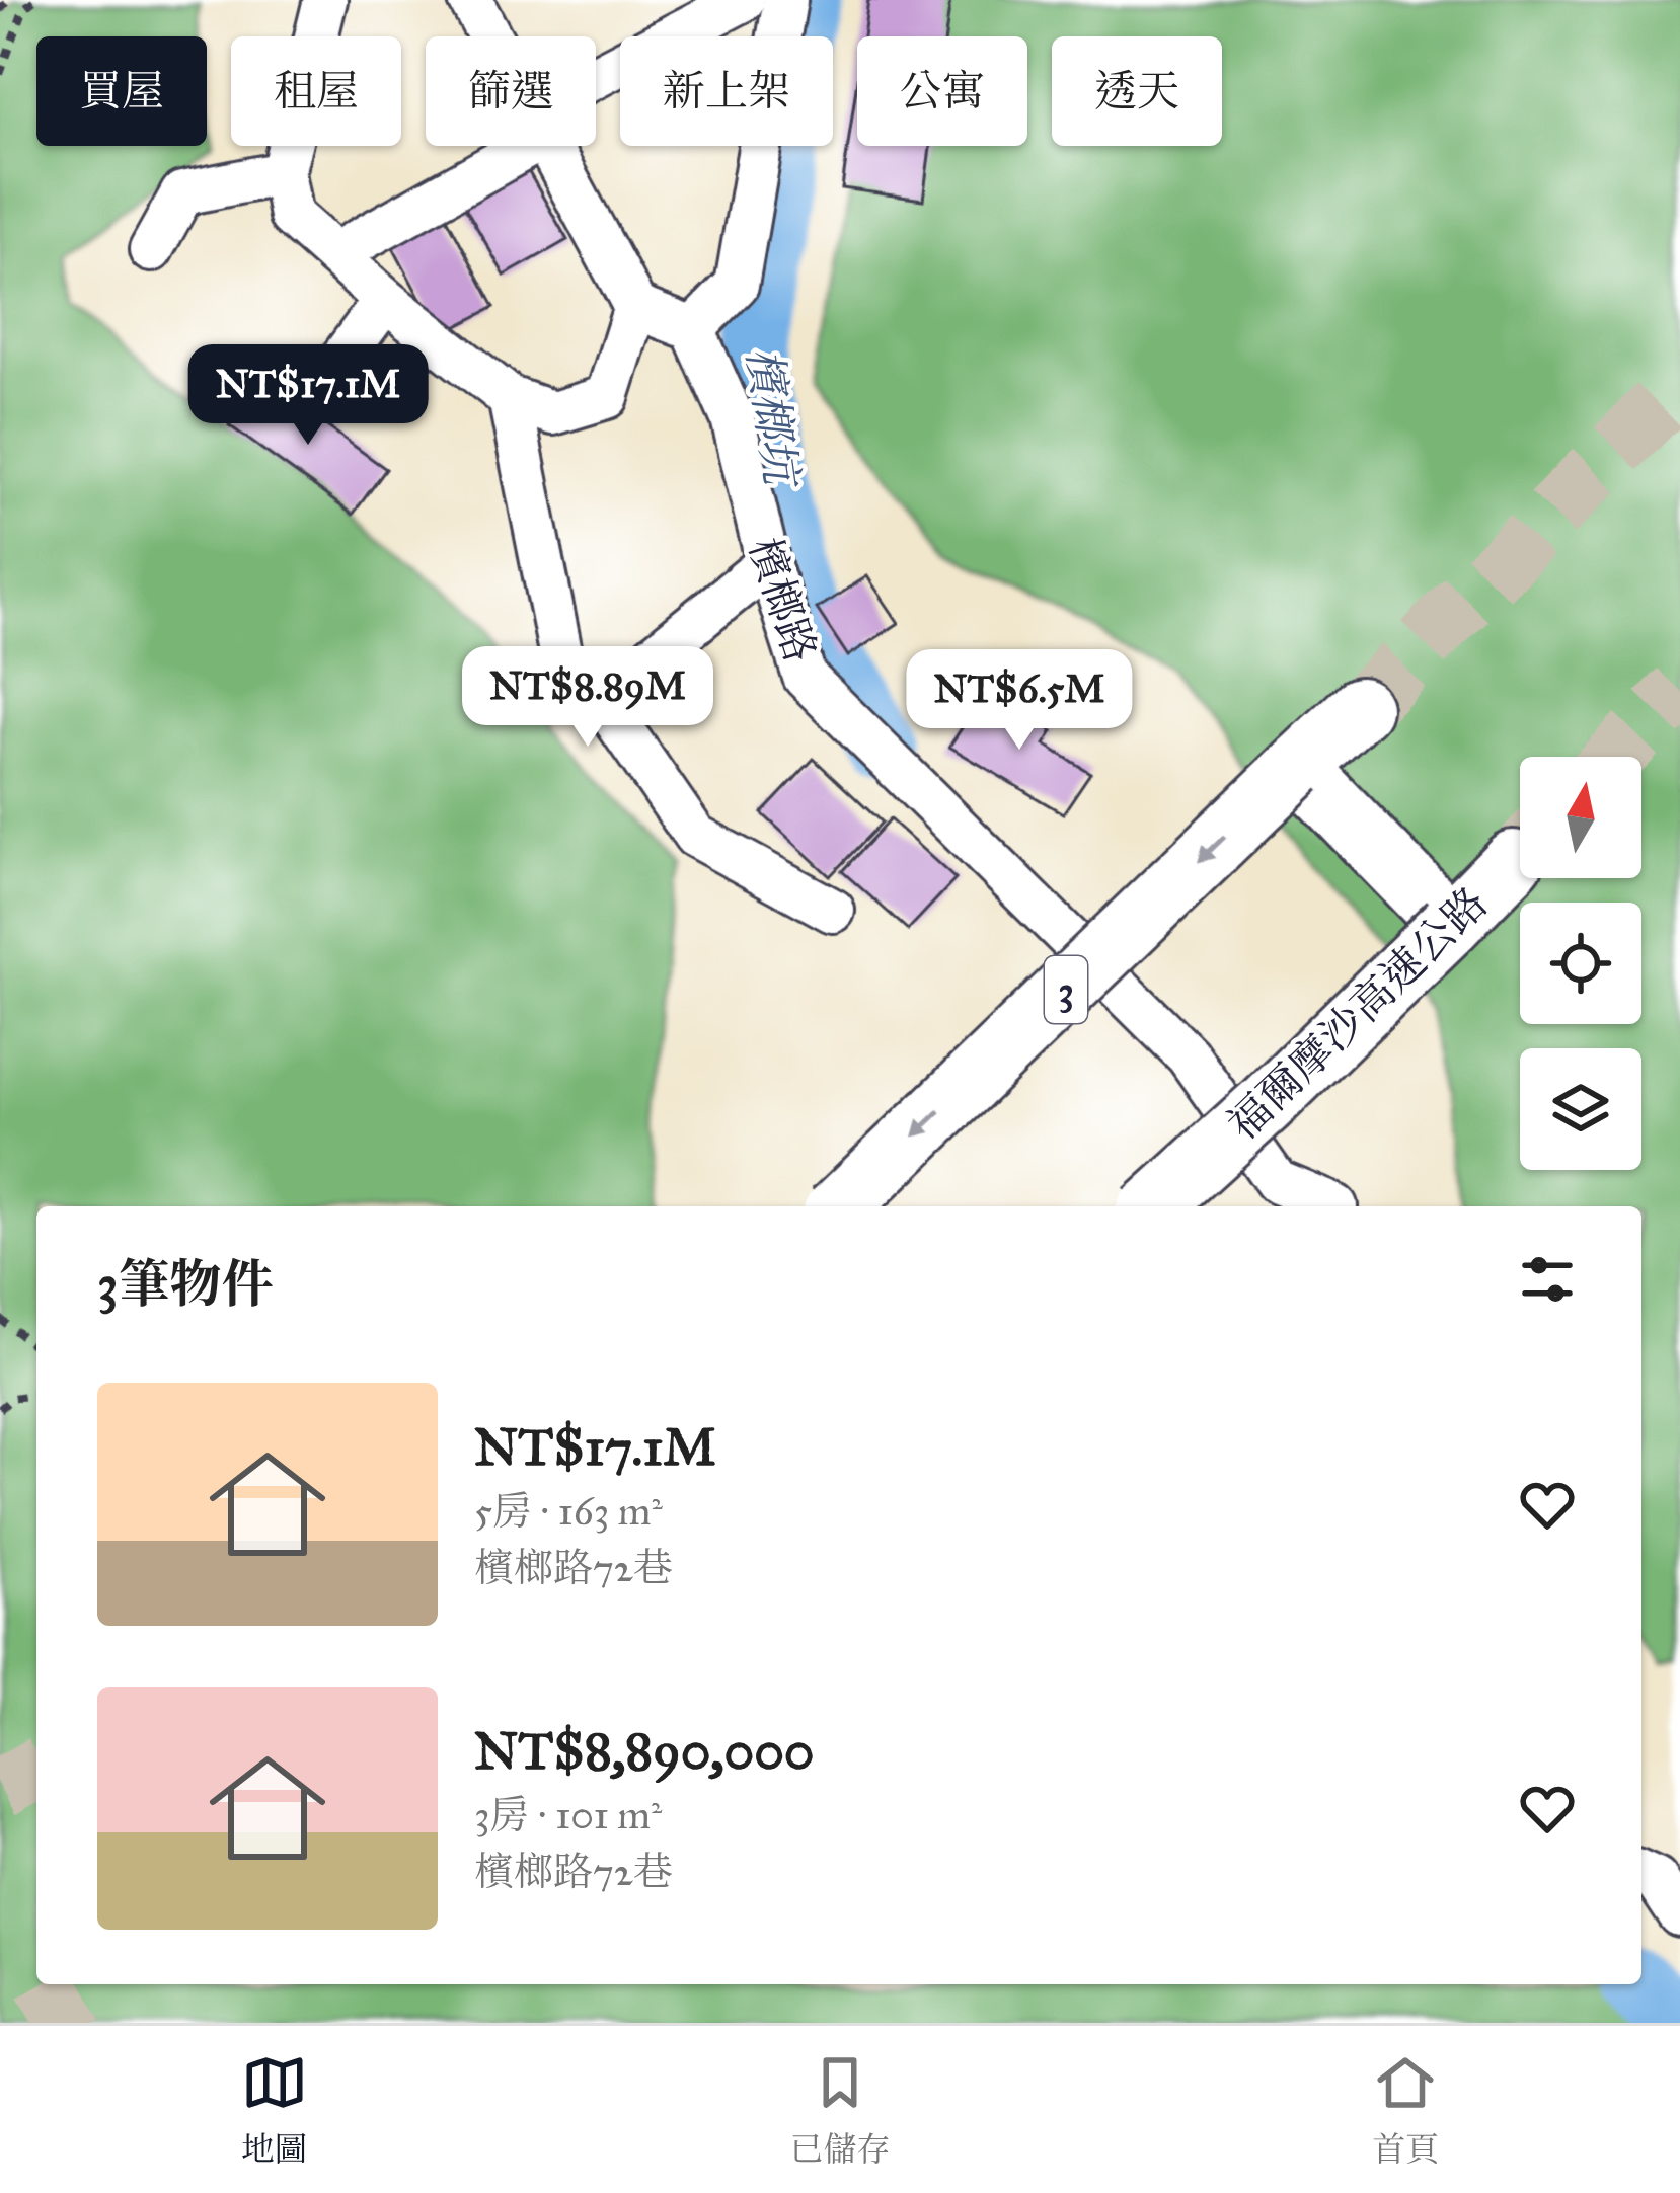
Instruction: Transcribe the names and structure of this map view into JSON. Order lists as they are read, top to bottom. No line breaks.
{"streets":{"highway":["3","福爾摩沙高速公路"],"street":["檳榔路"]},"water":["檳榔坑"],"north":"top","page":{"chip":["買屋","租屋","篩選","新上架","公寓","透天"],"price":["NT$17.1M","NT$8.89M","NT$6.5M"],"heading":"3筆物件","list":[{"name":"NT$17.1M","note":"5房 · 163 m² · 檳榔路72巷"},{"name":"NT$8,890,000","note":"3房 · 101 m² · 檳榔路72巷"}],"tabs":["地圖","已儲存","首頁"]}}
